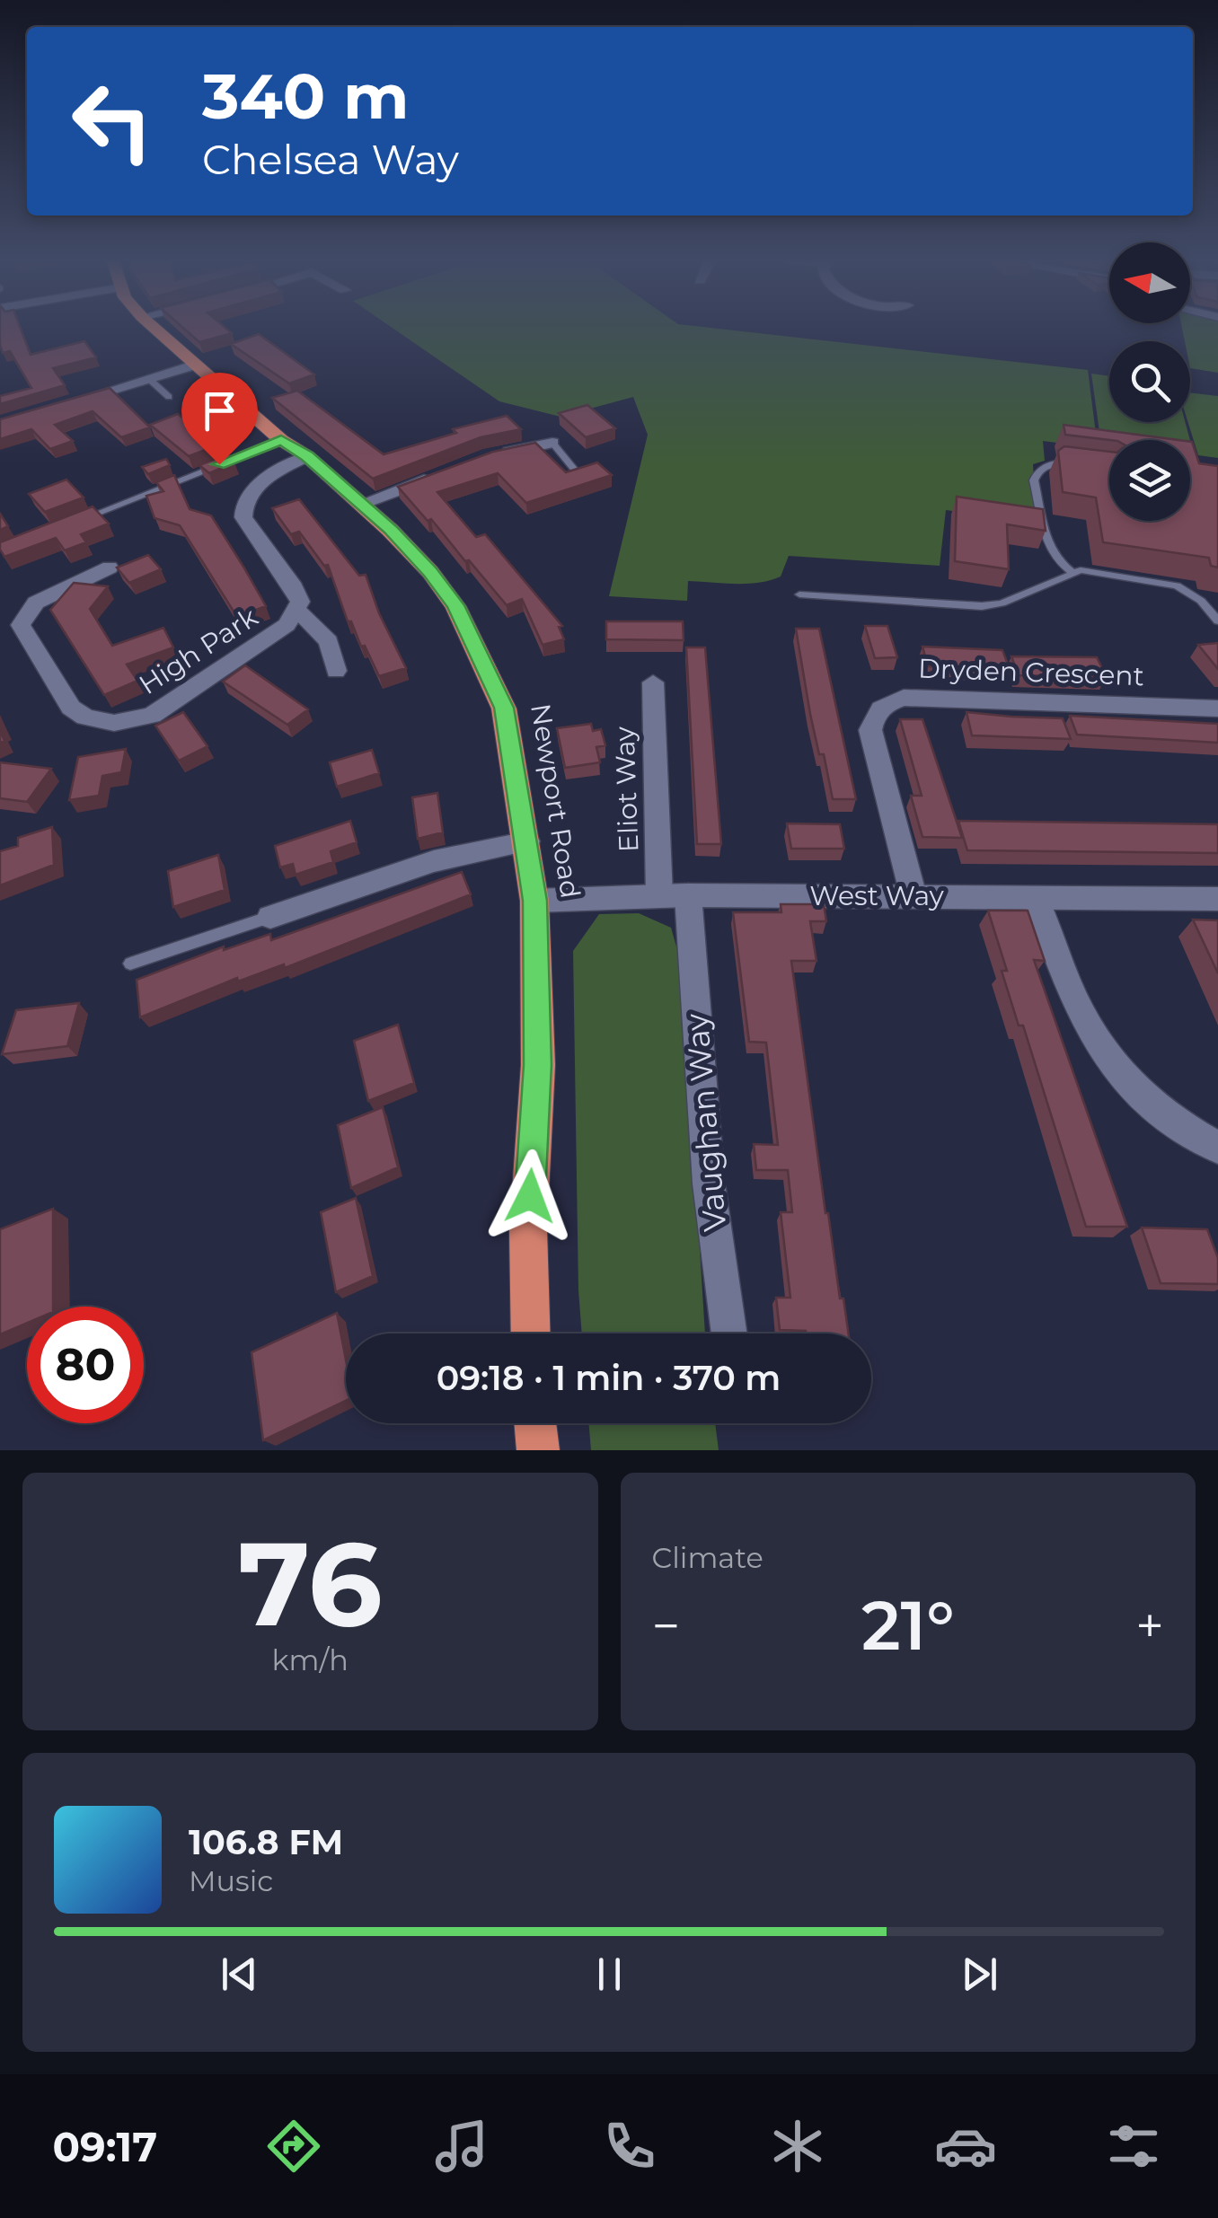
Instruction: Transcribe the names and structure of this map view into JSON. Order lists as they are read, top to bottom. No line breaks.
{"streets":{"highway":["Newport Road"],"street":["High Park","Dryden Crescent","Eliot Way","West Way","Vaughan Way"]},"crossings":[["High Park","Newport Road"],["Dryden Crescent","West Way"],["Eliot Way","West Way"],["Eliot Way","Vaughan Way"],["Newport Road","West Way"],["West Way","Vaughan Way"]],"north":"left","page":{"turn":["340 m","Chelsea Way"],"limit":"80","trip":"09:18 · 1 min · 370 m","tile":[["76","km/h"],"Climate"],"heat":["−","21°","+"],"song":["106.8 FM","Music"],"tabs":"09:17"}}
